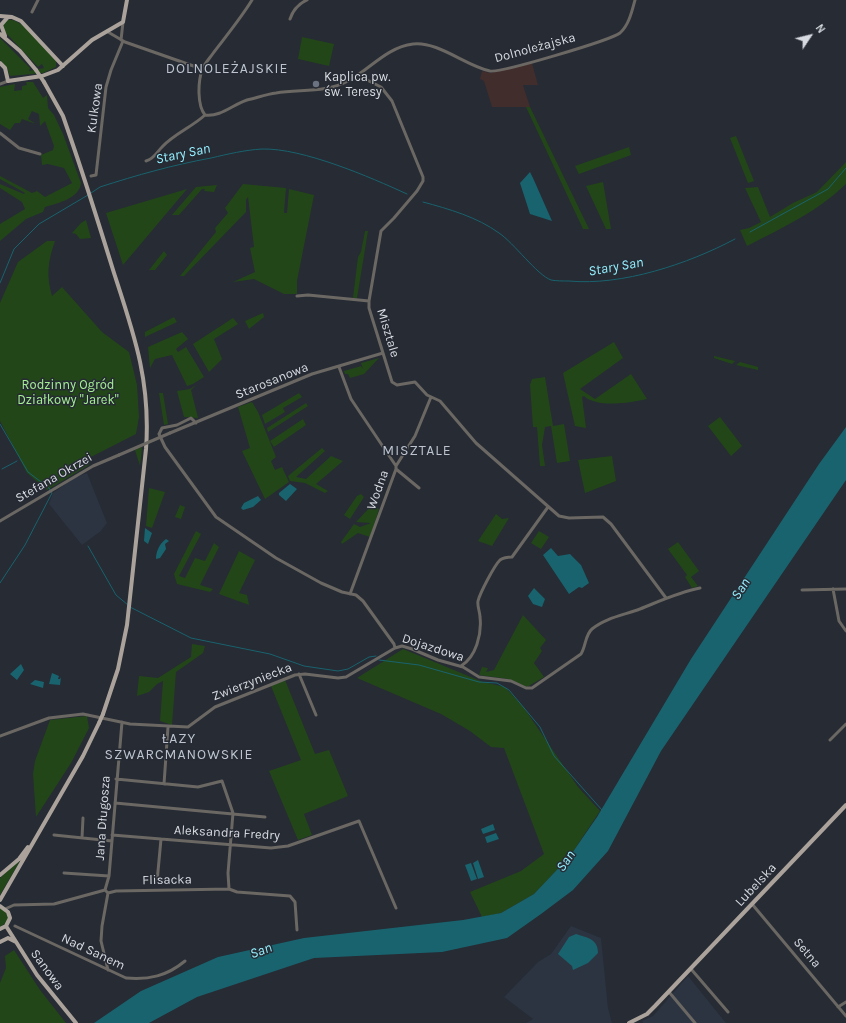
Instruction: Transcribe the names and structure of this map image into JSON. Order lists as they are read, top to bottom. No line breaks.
{"streets":{"main road":["Lubelska","Sanowa"],"street":["Dolnoleżajska","Kulkowa","Misztale","Starosanowa","Stefana Okrzei","Wodna","Dojazdowa","Zwierzyniecka","Jana Długosza","Aleksandra Fredry","Flisacka","Nad Sanem","Setna"]},"crossings":[["Dolnoleżajska","Misztale"],["Misztale","Starosanowa"],["Misztale","Wodna"],["Misztale","Dojazdowa"],["Starosanowa","Stefana Okrzei"],["Starosanowa","Dojazdowa"],["Wodna","Dojazdowa"],["Dojazdowa","Zwierzyniecka"],["Zwierzyniecka","Jana Długosza"],["Jana Długosza","Aleksandra Fredry"],["Lubelska","Setna"]],"districts":["DOLNOLEŻAJSKIE","MISZTALE","ŁAZY SZWARCMANOWSKIE"],"water":["Stary San","San"],"parks":["Rodzinny Ogród Działkowy \"Jarek\""],"places":["Kaplica pw. św. Teresy"],"north":"top right"}
